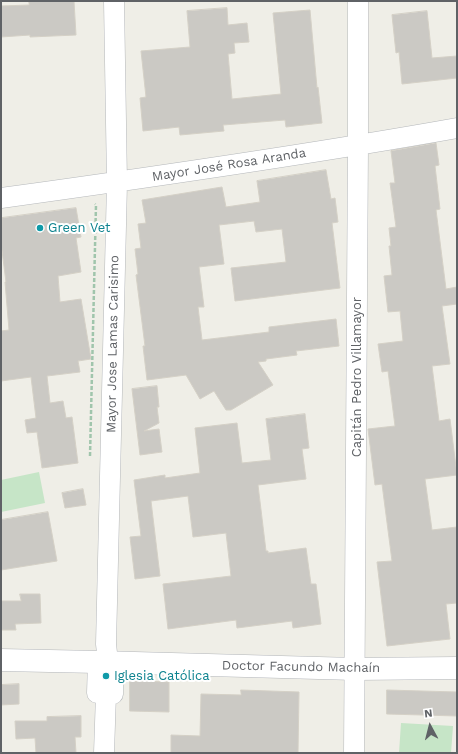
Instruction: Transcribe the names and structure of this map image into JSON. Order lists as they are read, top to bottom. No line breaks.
{"streets":{"main road":["Doctor Facundo Machaín"],"street":["Mayor José Rosa Aranda","Mayor Jose Lamas Carisimo","Capitán Pedro Villamayor"]},"crossings":[["Mayor José Rosa Aranda","Mayor Jose Lamas Carisimo"],["Mayor José Rosa Aranda","Capitán Pedro Villamayor"],["Mayor Jose Lamas Carisimo","Doctor Facundo Machaín"],["Capitán Pedro Villamayor","Doctor Facundo Machaín"]],"places":["Green Vet","Iglesia Católica"],"north":"top"}
